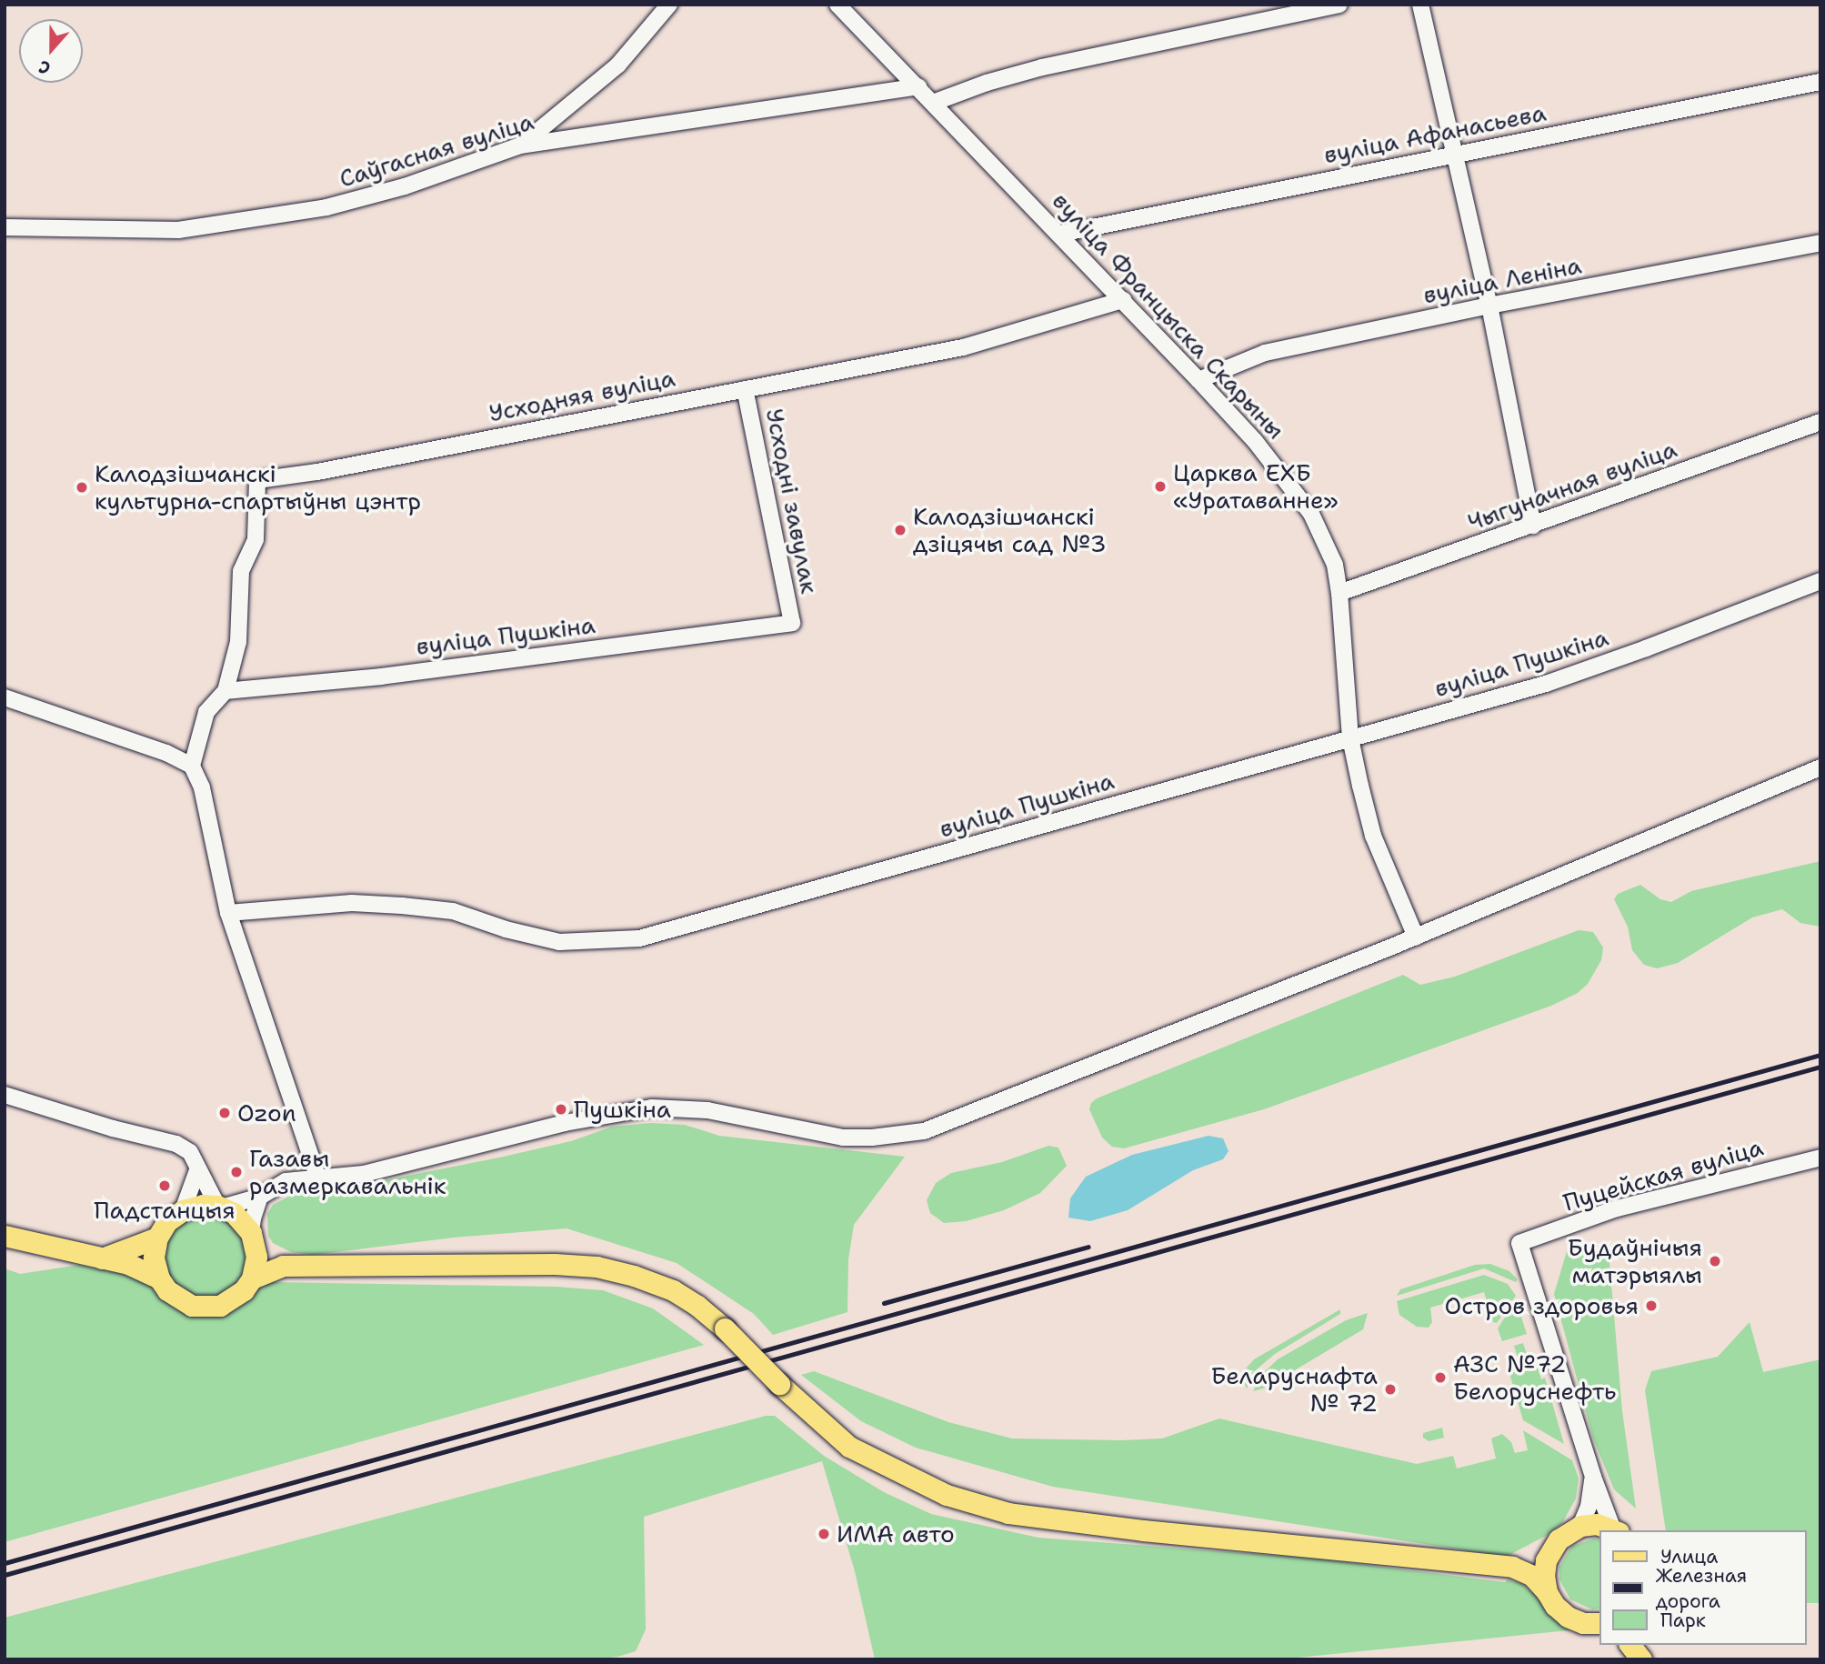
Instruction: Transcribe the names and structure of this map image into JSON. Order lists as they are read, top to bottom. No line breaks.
{"streets":{"street":["вуліца Афанасьева","Саўгасная вуліца","вуліца Леніна","вуліца Францыска Скарыны","Усходняя вуліца","Чыгуначная вуліца","Усходні завулак","вуліца Пушкіна","Пуцейская вуліца"]},"crossings":[["вуліца Афанасьева","вуліца Францыска Скарыны"],["Саўгасная вуліца","вуліца Францыска Скарыны"],["вуліца Леніна","вуліца Францыска Скарыны"],["вуліца Францыска Скарыны","Усходняя вуліца"],["вуліца Францыска Скарыны","Чыгуначная вуліца"],["вуліца Францыска Скарыны","вуліца Пушкіна"],["Усходняя вуліца","Усходні завулак"],["Усходняя вуліца","вуліца Пушкіна"],["Усходні завулак","вуліца Пушкіна"]],"places":["Царква ЕХБ «Уратаванне»","Калодзішчанскі культурна-спартыўны цэнтр","Калодзішчанскі дзіцячы сад №3","Пушкіна","Ozon","Газавы размеркавальнік","Падстанцыя","Будаўнічыя матэрыялы","Остров здоровья","АЗС №72 Белоруснефть","Беларуснафта № 72","ИМА авто"],"legend":["Улица","Железная дорога","Парк"],"north":"bottom"}
